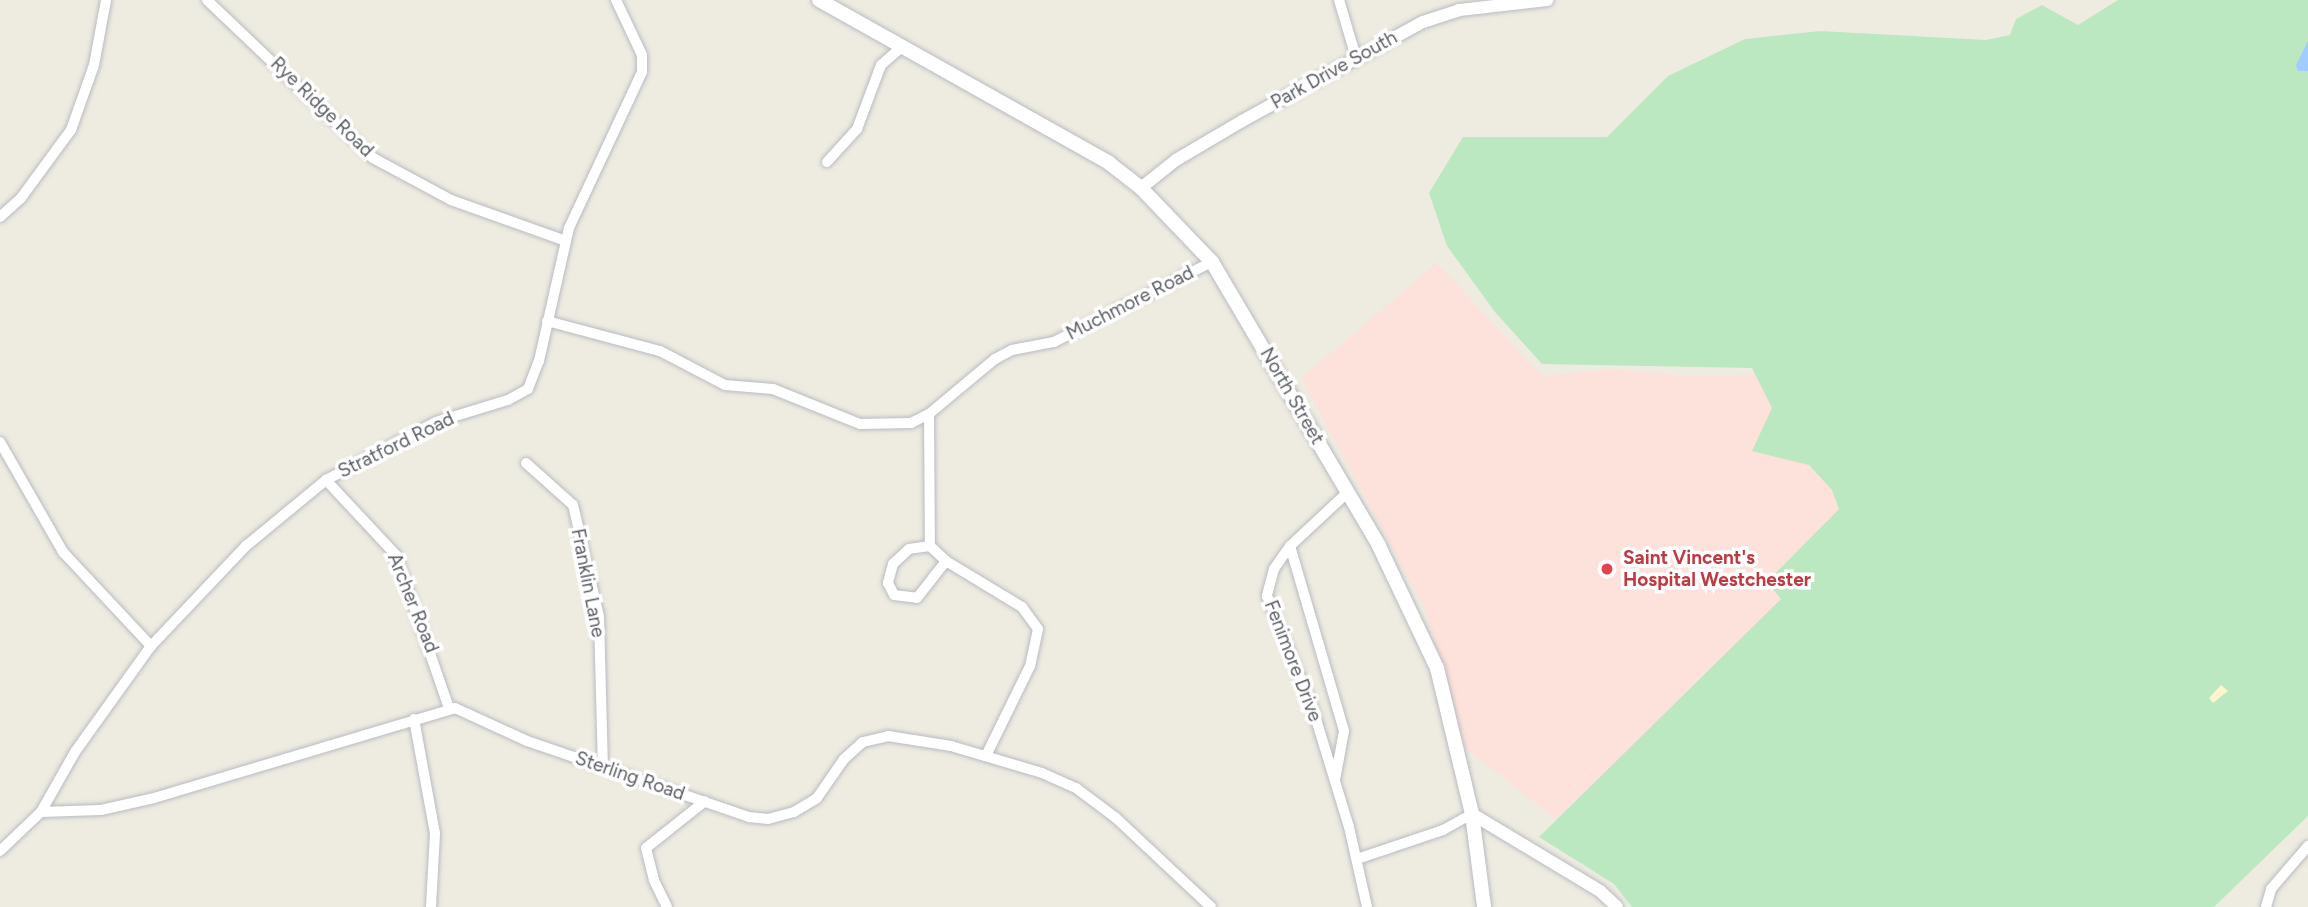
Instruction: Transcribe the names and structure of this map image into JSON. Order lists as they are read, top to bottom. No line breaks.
{"streets":{"main road":["North Street"],"street":["Park Drive South","Rye Ridge Road","Muchmore Road","Stratford Road","Franklin Lane","Archer Road","Fenimore Drive","Sterling Road"]},"crossings":[["Park Drive South","North Street"],["Rye Ridge Road","Stratford Road"],["Muchmore Road","North Street"],["Muchmore Road","Stratford Road"],["North Street","Fenimore Drive"],["Stratford Road","Archer Road"],["Franklin Lane","Sterling Road"],["Archer Road","Sterling Road"]],"places":["Saint Vincent's Hospital Westchester"]}
